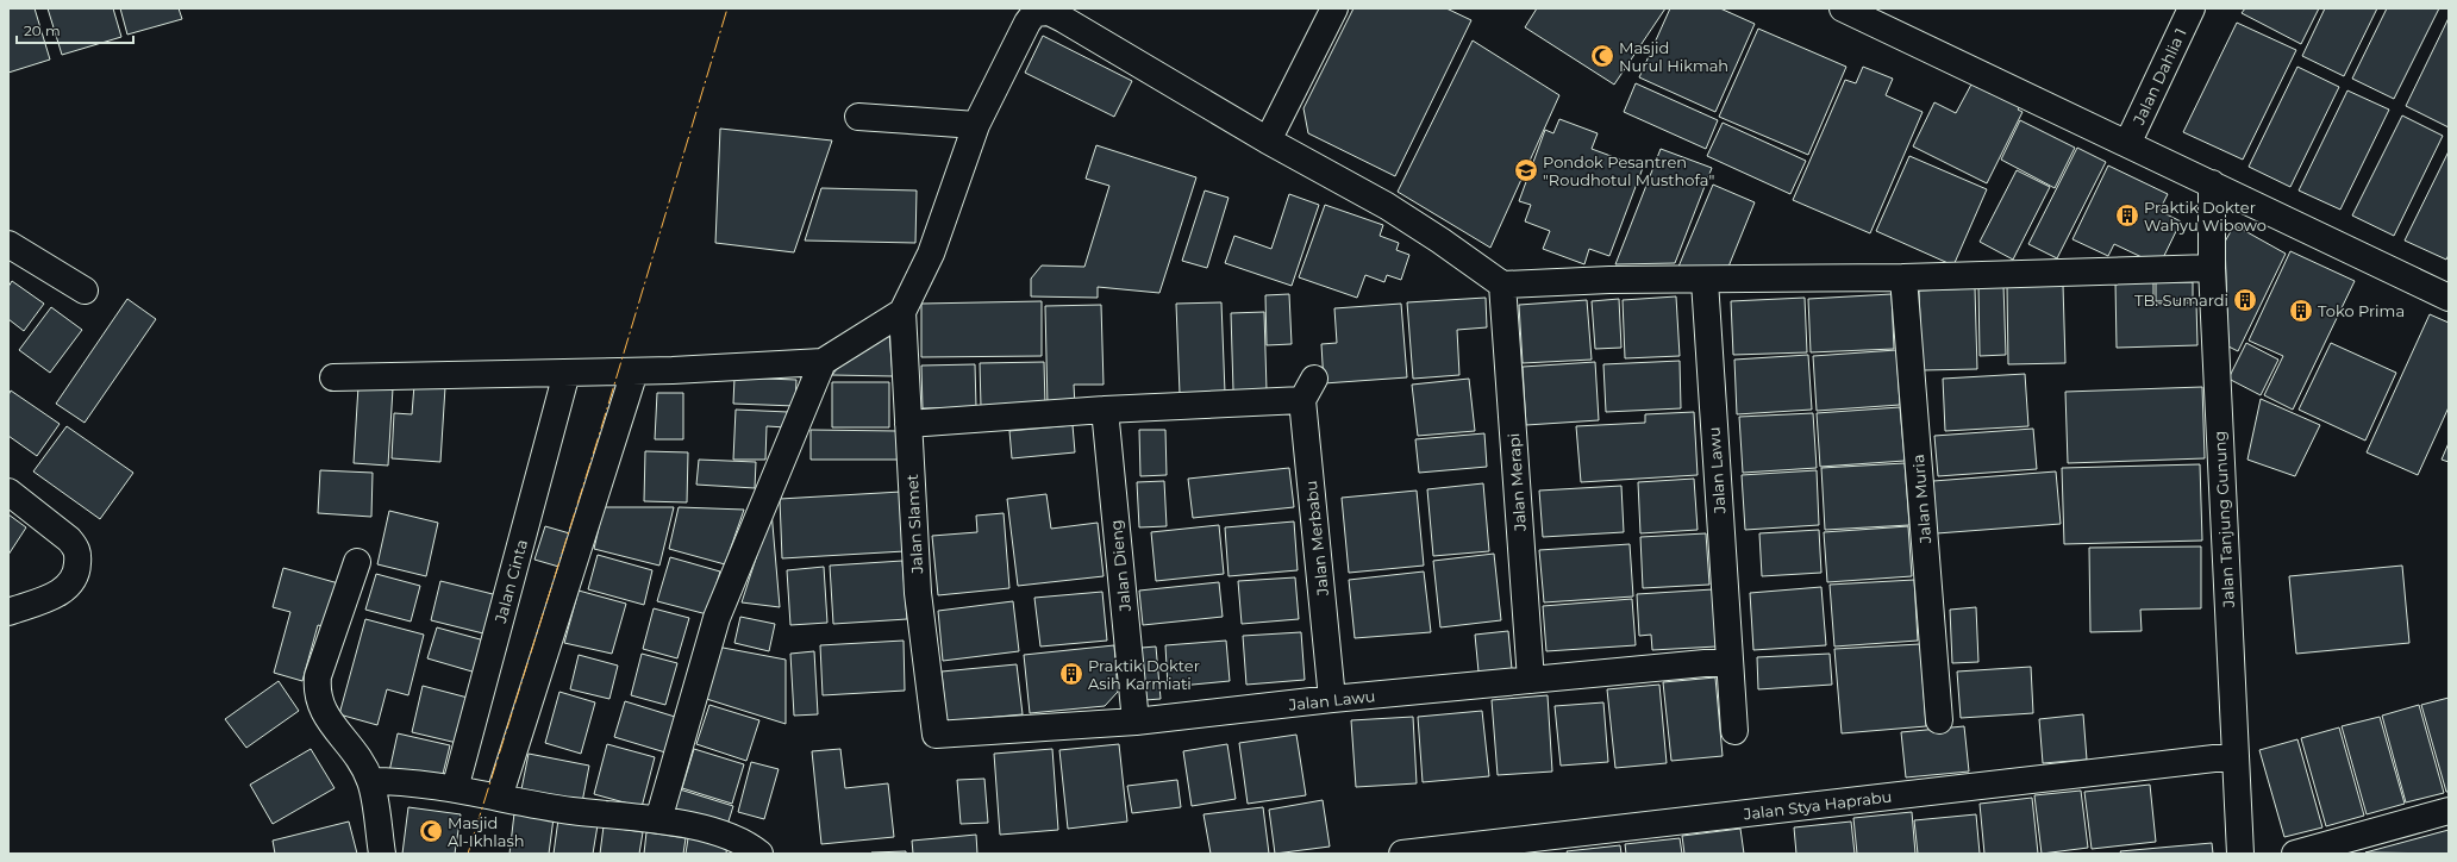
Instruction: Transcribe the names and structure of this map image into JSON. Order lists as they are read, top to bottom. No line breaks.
{"streets":{"street":["Jalan Dahlia 1","Jalan Lawu","Jalan Merapi","Jalan Muria","Jalan Tanjung Gunung","Jalan Slamet","Jalan Merbabu","Jalan Dieng","Jalan Cinta","Jalan Stya Haprabu"]},"crossings":[["Jalan Lawu","Jalan Merapi"],["Jalan Lawu","Jalan Slamet"],["Jalan Lawu","Jalan Merbabu"],["Jalan Lawu","Jalan Dieng"],["Jalan Tanjung Gunung","Jalan Stya Haprabu"],["Jalan Merbabu","Jalan Dieng"]],"places":{"mosque":["Masjid Nurul Hikmah","Masjid Al-Ikhlash"],"school or university":["Pondok Pesantren \"Roudhotul Musthofa\""],"building":["Praktik Dokter Wahyu Wibowo","TB. Sumardi","Toko Prima","Praktik Dokter Asih Karmiati"]},"scale_bar":"20 m"}
